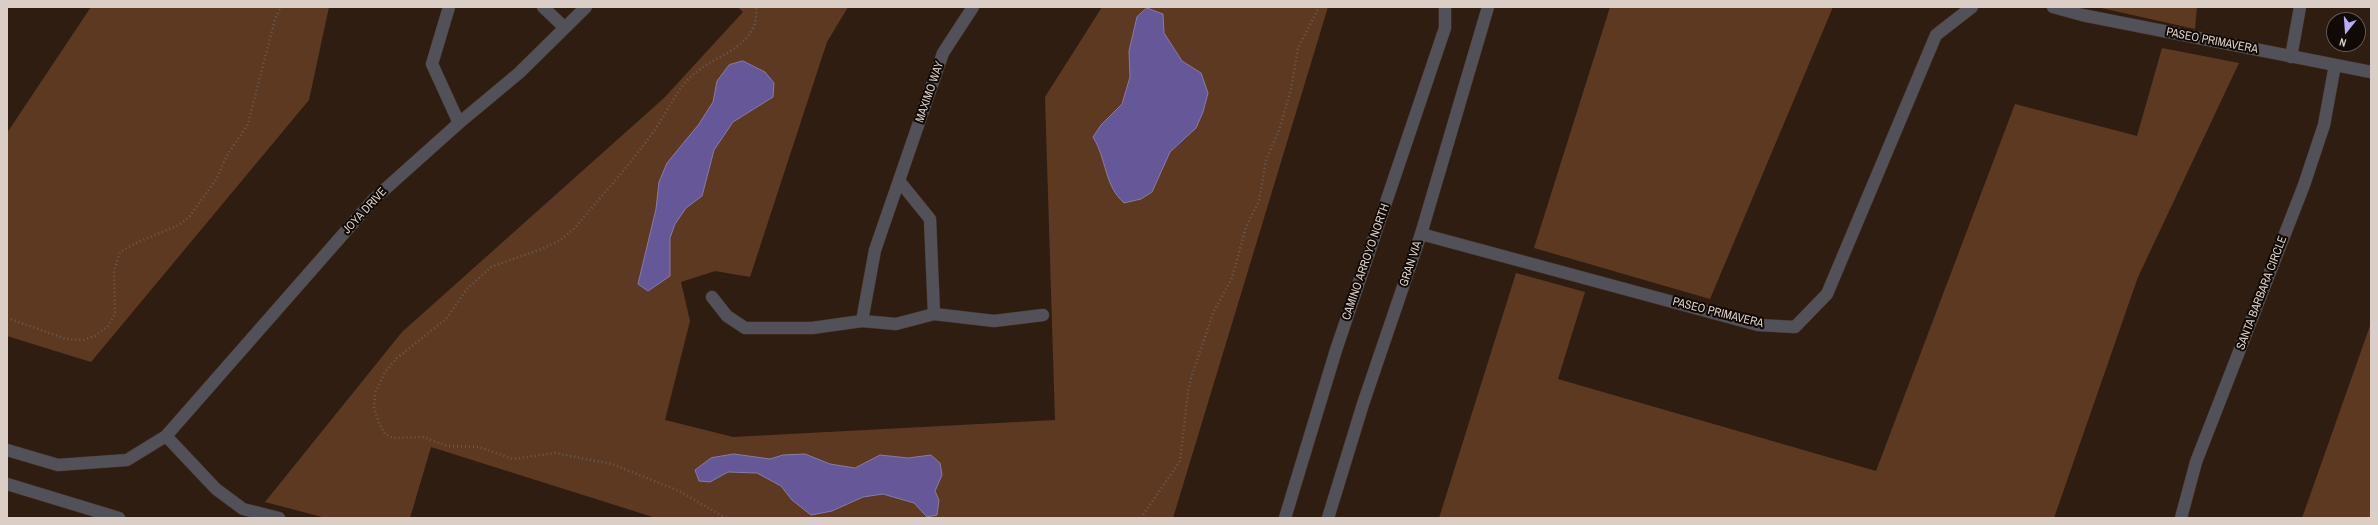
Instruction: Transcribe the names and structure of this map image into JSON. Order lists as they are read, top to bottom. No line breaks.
{"streets":{"street":["PASEO PRIMAVERA","MAXIMO WAY","JOYA DRIVE","CAMINO ARROYO NORTH","GRAN VIA","SANTA BARBARA CIRCLE"]},"crossings":[["PASEO PRIMAVERA","GRAN VIA"],["PASEO PRIMAVERA","SANTA BARBARA CIRCLE"]],"north":"bottom"}
